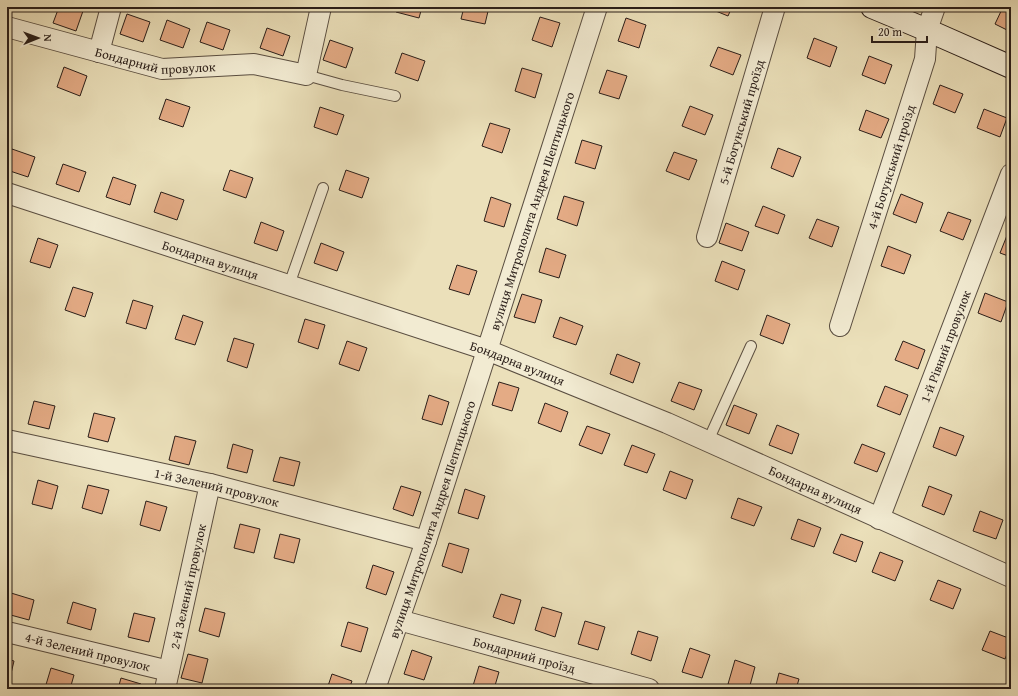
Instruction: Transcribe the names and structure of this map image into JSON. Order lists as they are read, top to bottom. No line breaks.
{"streets":{"street":["Бондарний провулок","5-й Богунський проїзд","4-й Богунський проїзд","вулиця Митрополита Андрея Шептицького","Бондарна вулиця","1-й Рівний провулок","1-й Зелений провулок","2-й Зелений провулок","4-й Зелений провулок","Бондарний проїзд"]},"crossings":[["вулиця Митрополита Андрея Шептицького","Бондарна вулиця"],["вулиця Митрополита Андрея Шептицького","1-й Зелений провулок"],["вулиця Митрополита Андрея Шептицького","Бондарний проїзд"],["Бондарна вулиця","1-й Рівний провулок"],["1-й Зелений провулок","2-й Зелений провулок"],["2-й Зелений провулок","4-й Зелений провулок"]],"scale_bar":"20 m","north":"right"}
